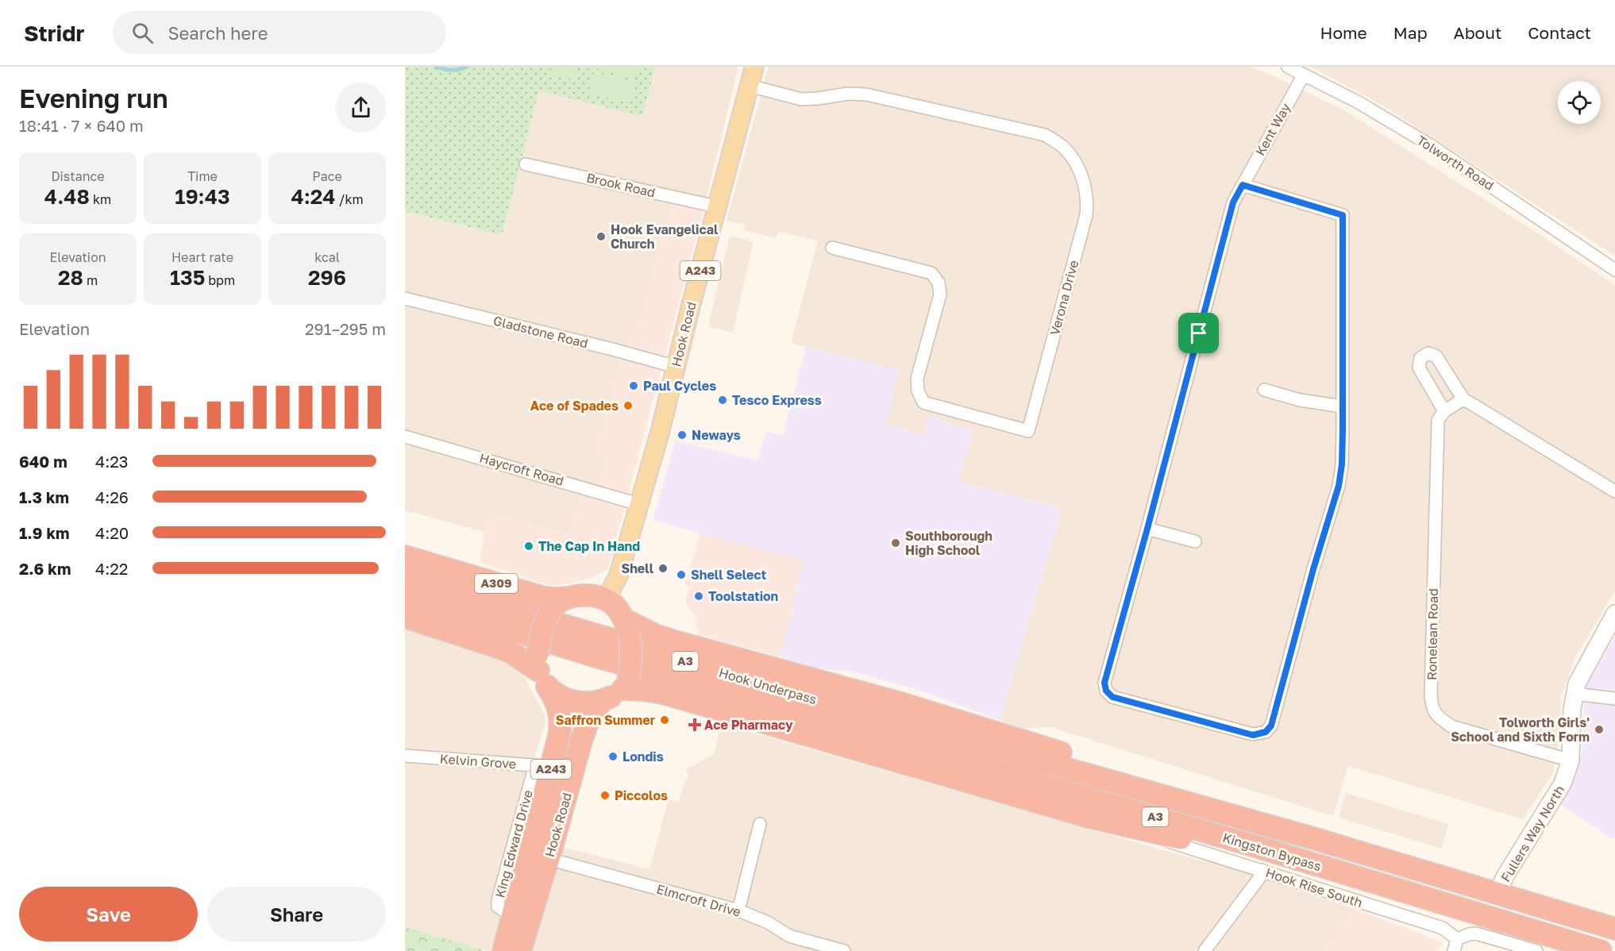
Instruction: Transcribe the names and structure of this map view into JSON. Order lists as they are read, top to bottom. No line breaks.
{"streets":{"highway":["A243","Hook Road","A309","A3","Hook Underpass","Kingston Bypass"],"street":["Kent Way","Tolworth Road","Brook Road","Verona Drive","Gladstone Road","Haycroft Road","Ronelean Road","Kelvin Grove","Fullers Way North","King Edward Drive","Hook Rise South","Elmcroft Drive"]},"crossings":[["Kent Way","Tolworth Road"],["Brook Road","Hook Road"],["A243","Hook Road"],["A243","A309"],["A243","Kelvin Grove"],["A243","King Edward Drive"],["A243","Elmcroft Drive"],["Verona Drive","Hook Road"],["Gladstone Road","Hook Road"],["Hook Road","Haycroft Road"],["Hook Road","A309"],["Hook Road","King Edward Drive"],["Hook Road","Elmcroft Drive"],["Ronelean Road","Fullers Way North"],["Hook Underpass","Kingston Bypass"],["Kelvin Grove","King Edward Drive"],["Fullers Way North","Kingston Bypass"]],"places":{"other":["Hook Evangelical Church","Paul Cycles","Tesco Express","Ace of Spades","Neways","Southborough High School","The Cap In Hand","Shell","Shell Select","Toolstation","Saffron Summer","Tolworth Girls' School and Sixth Form","Londis","Piccolos"],"health":["Ace Pharmacy"]},"page":{"header":"Stridr","search":"Search here","nav":["Home","Map","About","Contact"],"heading":["Evening run","18:41 · 7 × 640 m"],"stats":[["Distance","4.48 km"],["Time","19:43"],["Pace","4:24 /km"],["Elevation","28 m"],["Heart rate","135 bpm"],["kcal","296"]],"chart":["Elevation","291–295 m"],"list":[{"name":"640 m","note":"4:23"},{"name":"1.3 km","note":"4:26"},{"name":"1.9 km","note":"4:20"},{"name":"2.6 km","note":"4:22"}],"buttons":["Save","Share"]}}
